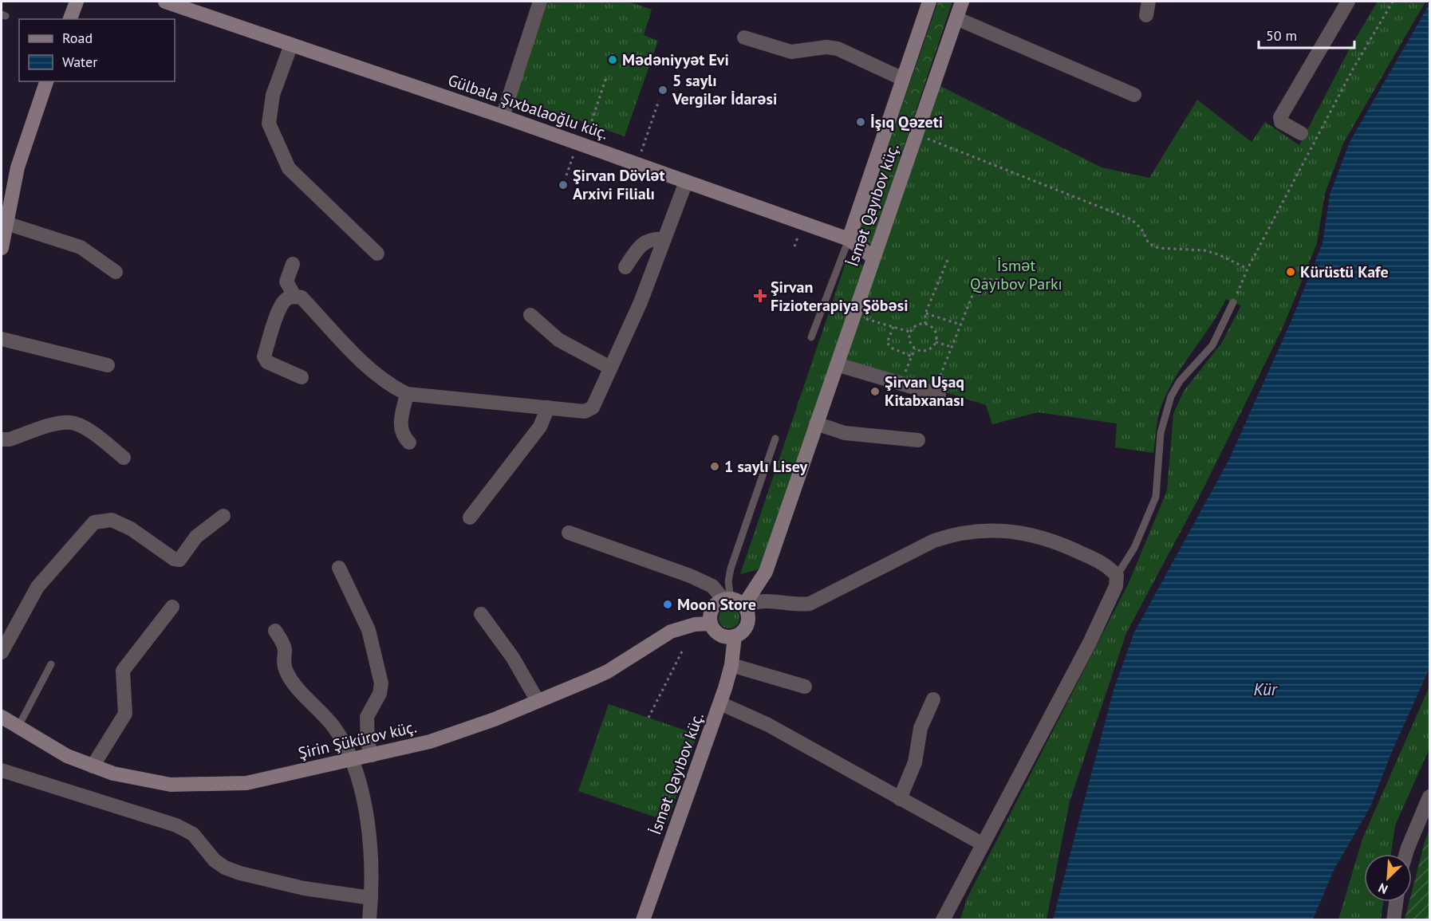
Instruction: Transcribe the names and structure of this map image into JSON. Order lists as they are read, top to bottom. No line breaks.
{"streets":{"street":["Gülbala Şıxbalaoğlu küç.","İsmət Qayıbov küç.","Şirin Şükürov küç."]},"crossings":[["Gülbala Şıxbalaoğlu küç.","İsmət Qayıbov küç."],["İsmət Qayıbov küç.","Şirin Şükürov küç."]],"water":["Kür"],"parks":["İsmət Qayıbov Parkı"],"places":{"other":["Mədəniyyət Evi","5 saylı Vergilər İdarəsi","İşıq Qəzeti","Şirvan Dövlət Arxivi Filialı","Kürüstü Kafe","Şirvan Uşaq Kitabxanası","1 saylı Lisey","Moon Store"],"health":["Şirvan Fizioterapiya Şöbəsi"]},"legend":["Road","Water"],"scale_bar":"50 m","north":"bottom left"}
